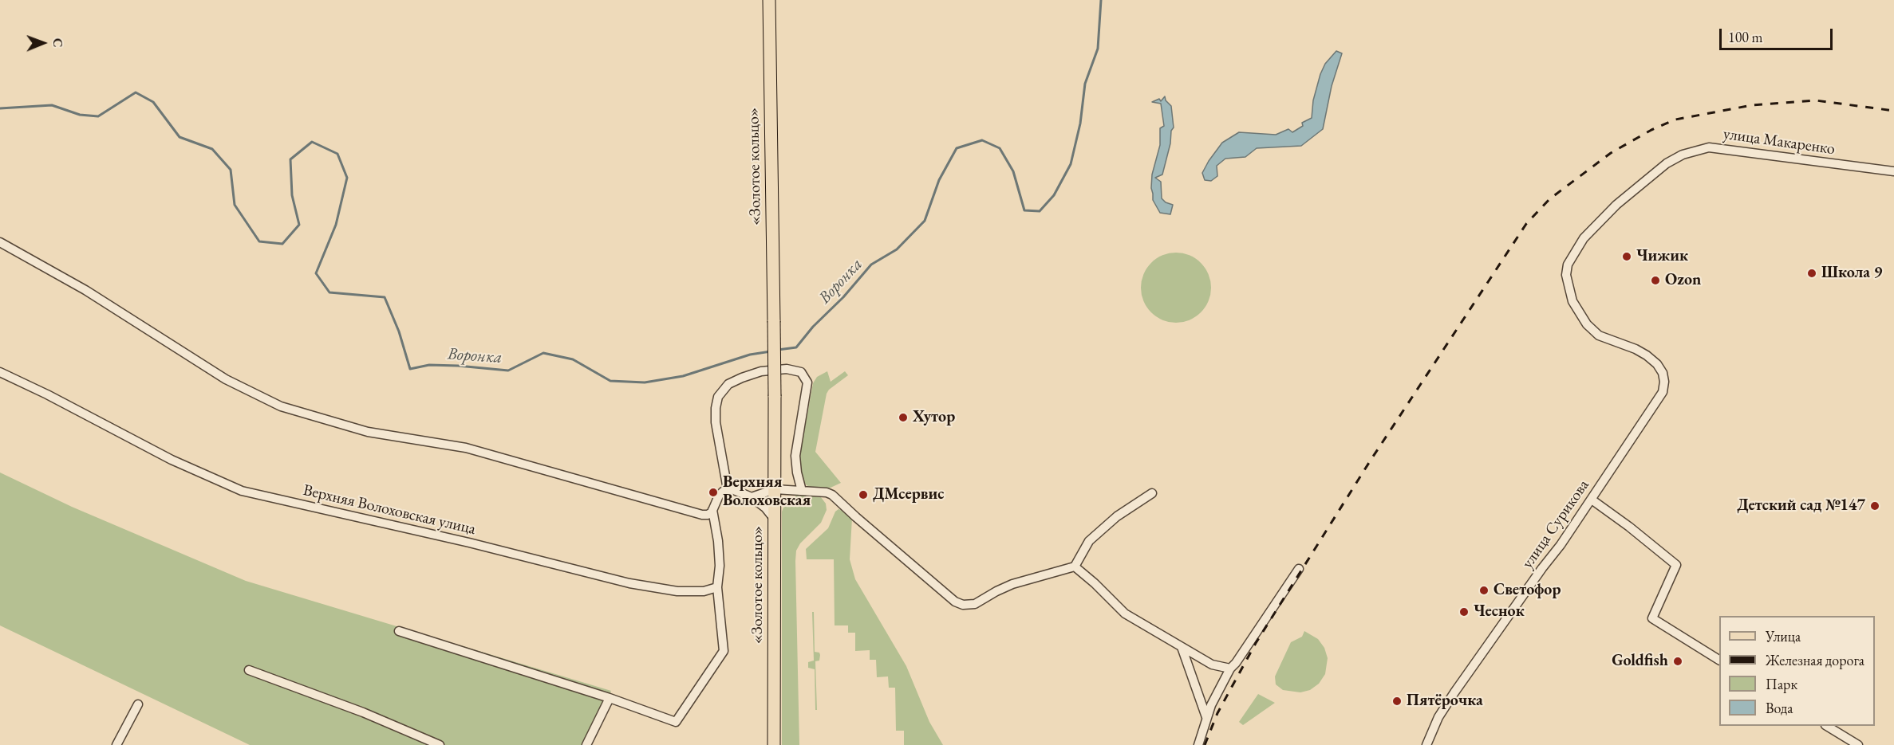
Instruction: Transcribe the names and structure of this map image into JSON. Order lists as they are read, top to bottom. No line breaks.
{"streets":{"main road":["«Золотое кольцо»"],"street":["улица Макаренко","Верхняя Волоховская улица","улица Сурикова"]},"crossings":[["улица Макаренко","улица Сурикова"]],"water":["Воронка"],"places":["Чижик","Школа 9","Ozon","Хутор","Верхняя Волоховская","ДМсервис","Детский сад №147","Светофор","Чеснок","Goldfish","Пятёрочка"],"legend":["Улица","Железная дорога","Парк","Вода"],"scale_bar":"100 m","north":"right"}
